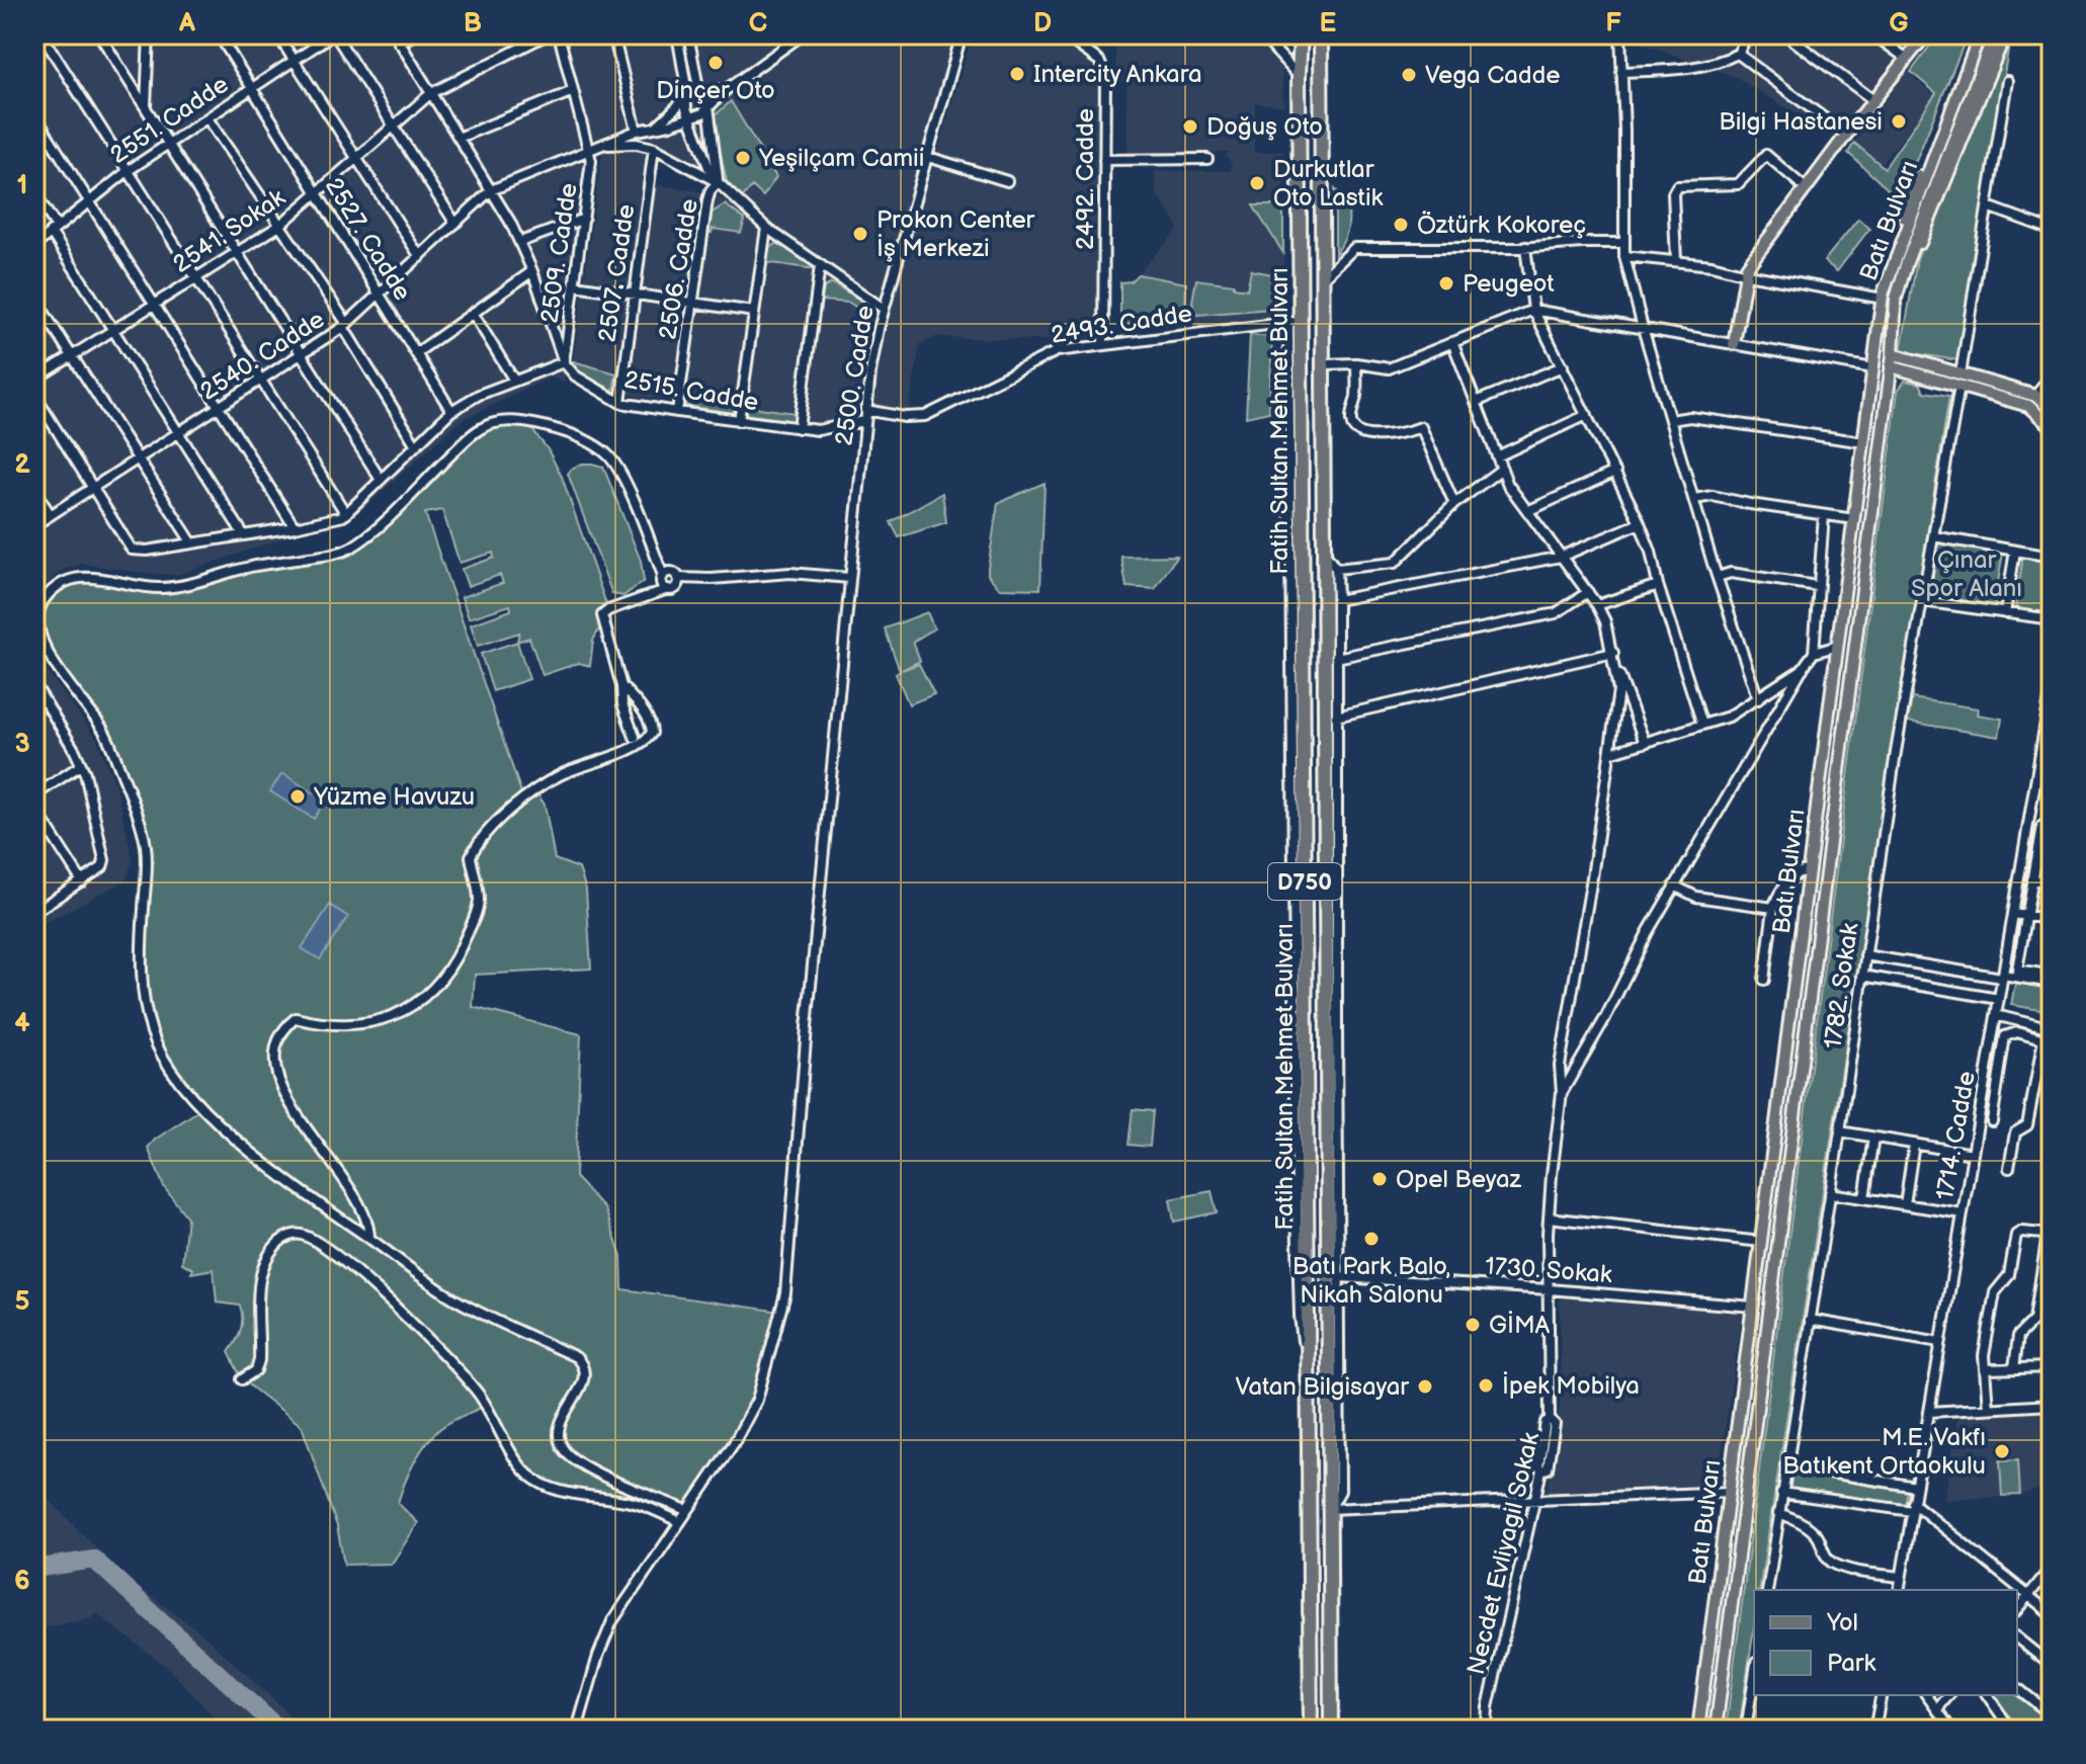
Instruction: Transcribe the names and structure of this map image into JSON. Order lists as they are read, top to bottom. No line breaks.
{"streets":{"highway":["Fatih Sultan Mehmet Bulvarı","D750"],"main road":["Batı Bulvarı"],"street":["2551. Cadde","2492. Cadde","2541. Sokak","2527. Cadde","2509. Cadde","2506. Cadde","2507. Cadde","2493. Cadde","2540. Cadde","2500. Cadde","2515. Cadde","1782. Sokak","1714. Cadde","1730. Sokak","Necdet Evliyagil Sokak"]},"crossings":[["2551. Cadde","2527. Cadde"],["2492. Cadde","2493. Cadde"],["Batı Bulvarı","1730. Sokak"],["2541. Sokak","2527. Cadde"],["2527. Cadde","2540. Cadde"],["2509. Cadde","2515. Cadde"],["2506. Cadde","2515. Cadde"],["2507. Cadde","2515. Cadde"],["2493. Cadde","2500. Cadde"],["2493. Cadde","Fatih Sultan Mehmet Bulvarı"],["2500. Cadde","2515. Cadde"],["1730. Sokak","Necdet Evliyagil Sokak"]],"parks":["Çınar Spor Alanı"],"places":["Dinçer Oto","Intercity Ankara","Vega Cadde","Bilgi Hastanesi","Doğuş Oto","Yeşilçam Camii","Durkutlar Oto Lastik","Öztürk Kokoreç","Prokon Center İş Merkezi","Peugeot","Yüzme Havuzu","Opel Beyaz","Batı Park Balo, Nikah Salonu","GİMA","İpek Mobilya","Vatan Bilgisayar","M.E. Vakfı Batıkent Ortaokulu"],"legend":["Yol","Park"],"grid":{"columns":["A","B","C","D","E","F","G"],"rows":["1","2","3","4","5","6"]}}
